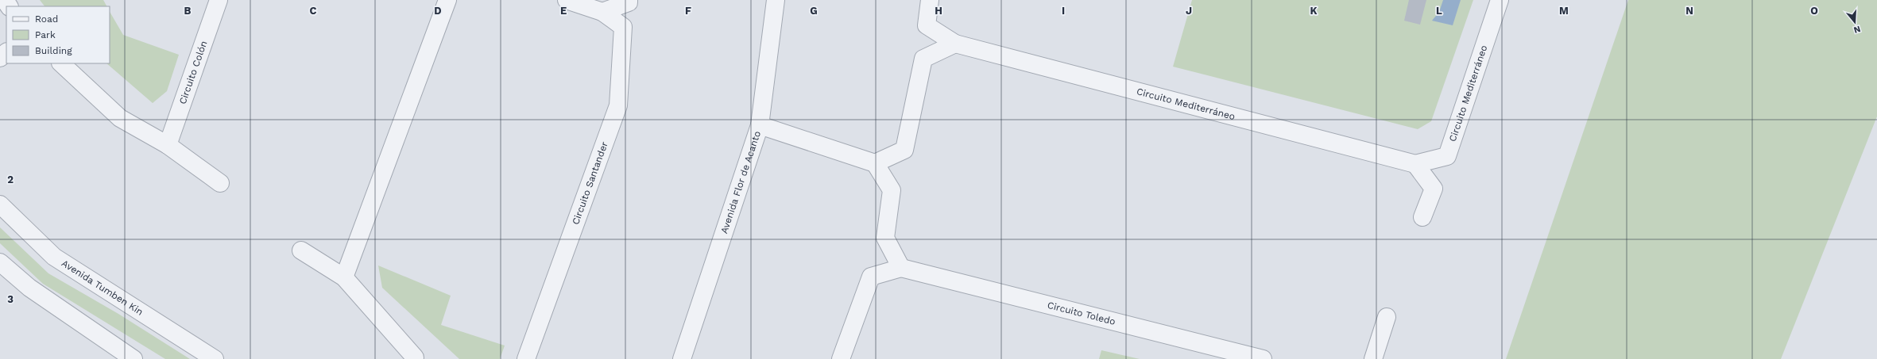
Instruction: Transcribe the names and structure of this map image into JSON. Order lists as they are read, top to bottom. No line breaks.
{"streets":{"street":["Circuito Colón","Circuito Mediterráneo","Avenida Flor de Acanto","Circuito Santander","Avenida Tumben Kin","Circuito Toledo"]},"legend":["Road","Park","Building"],"north":"bottom","grid":{"columns":["B","C","D","E","F","G","H","I","J","K","L","M","N","O"],"rows":["2","3"]}}
